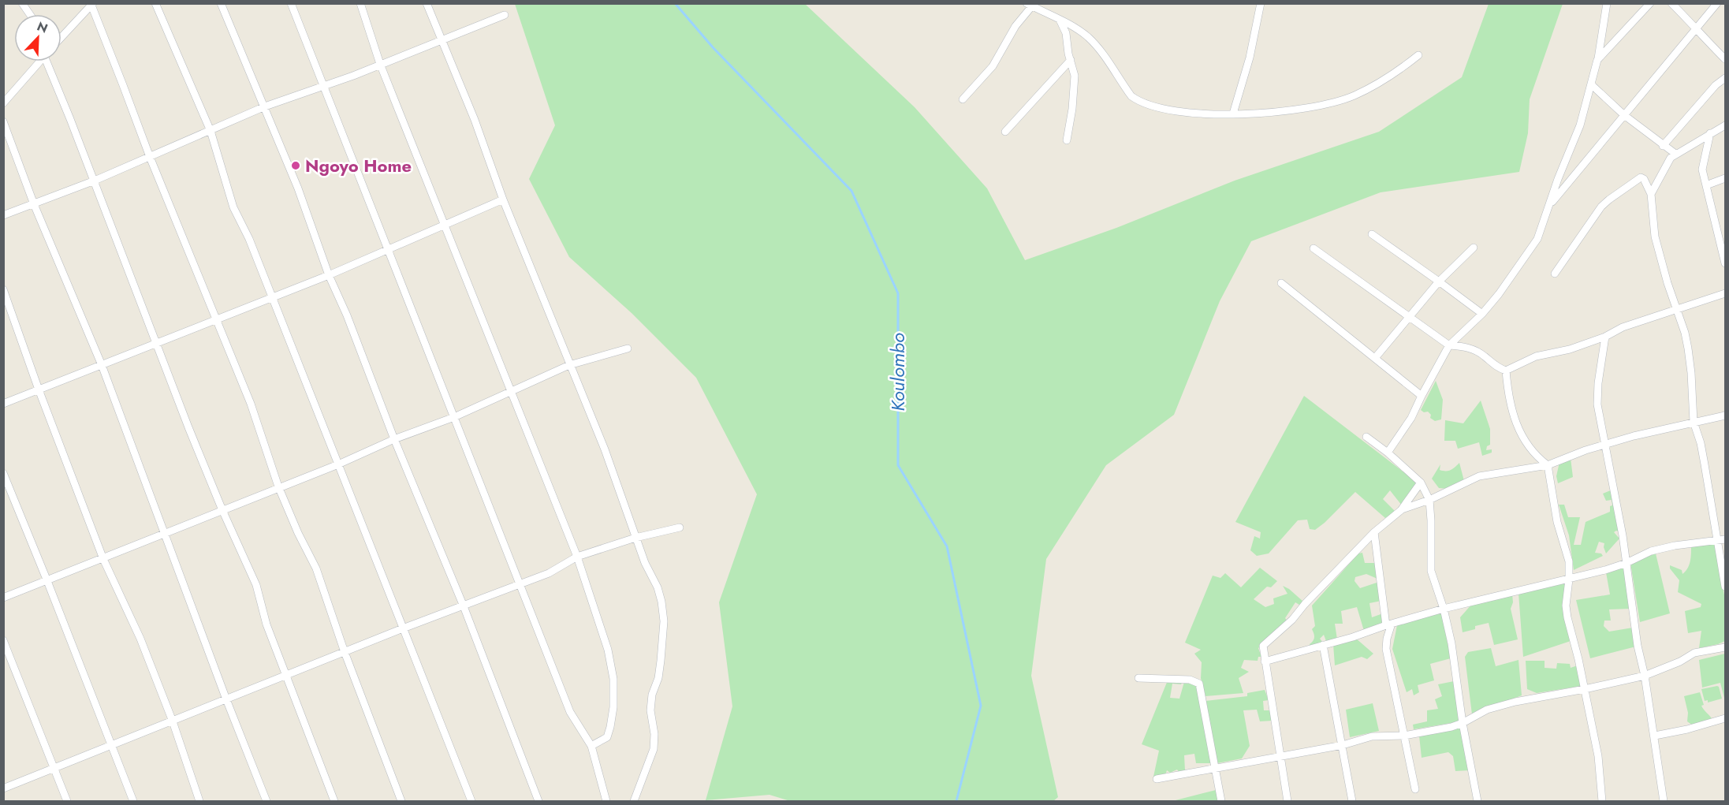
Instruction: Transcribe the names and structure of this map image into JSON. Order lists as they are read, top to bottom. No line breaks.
{"water":["Koulombo"],"places":["Ngoyo Home"],"north":"top right"}
